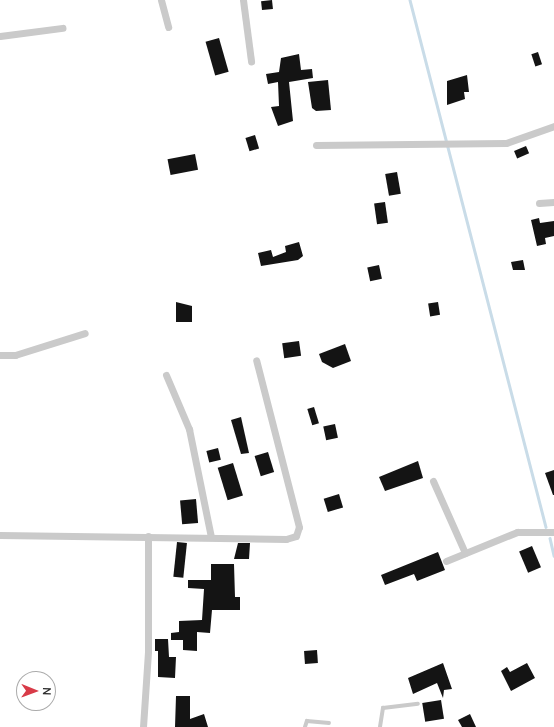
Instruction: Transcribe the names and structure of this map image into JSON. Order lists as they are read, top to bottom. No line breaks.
{"north":"right"}
